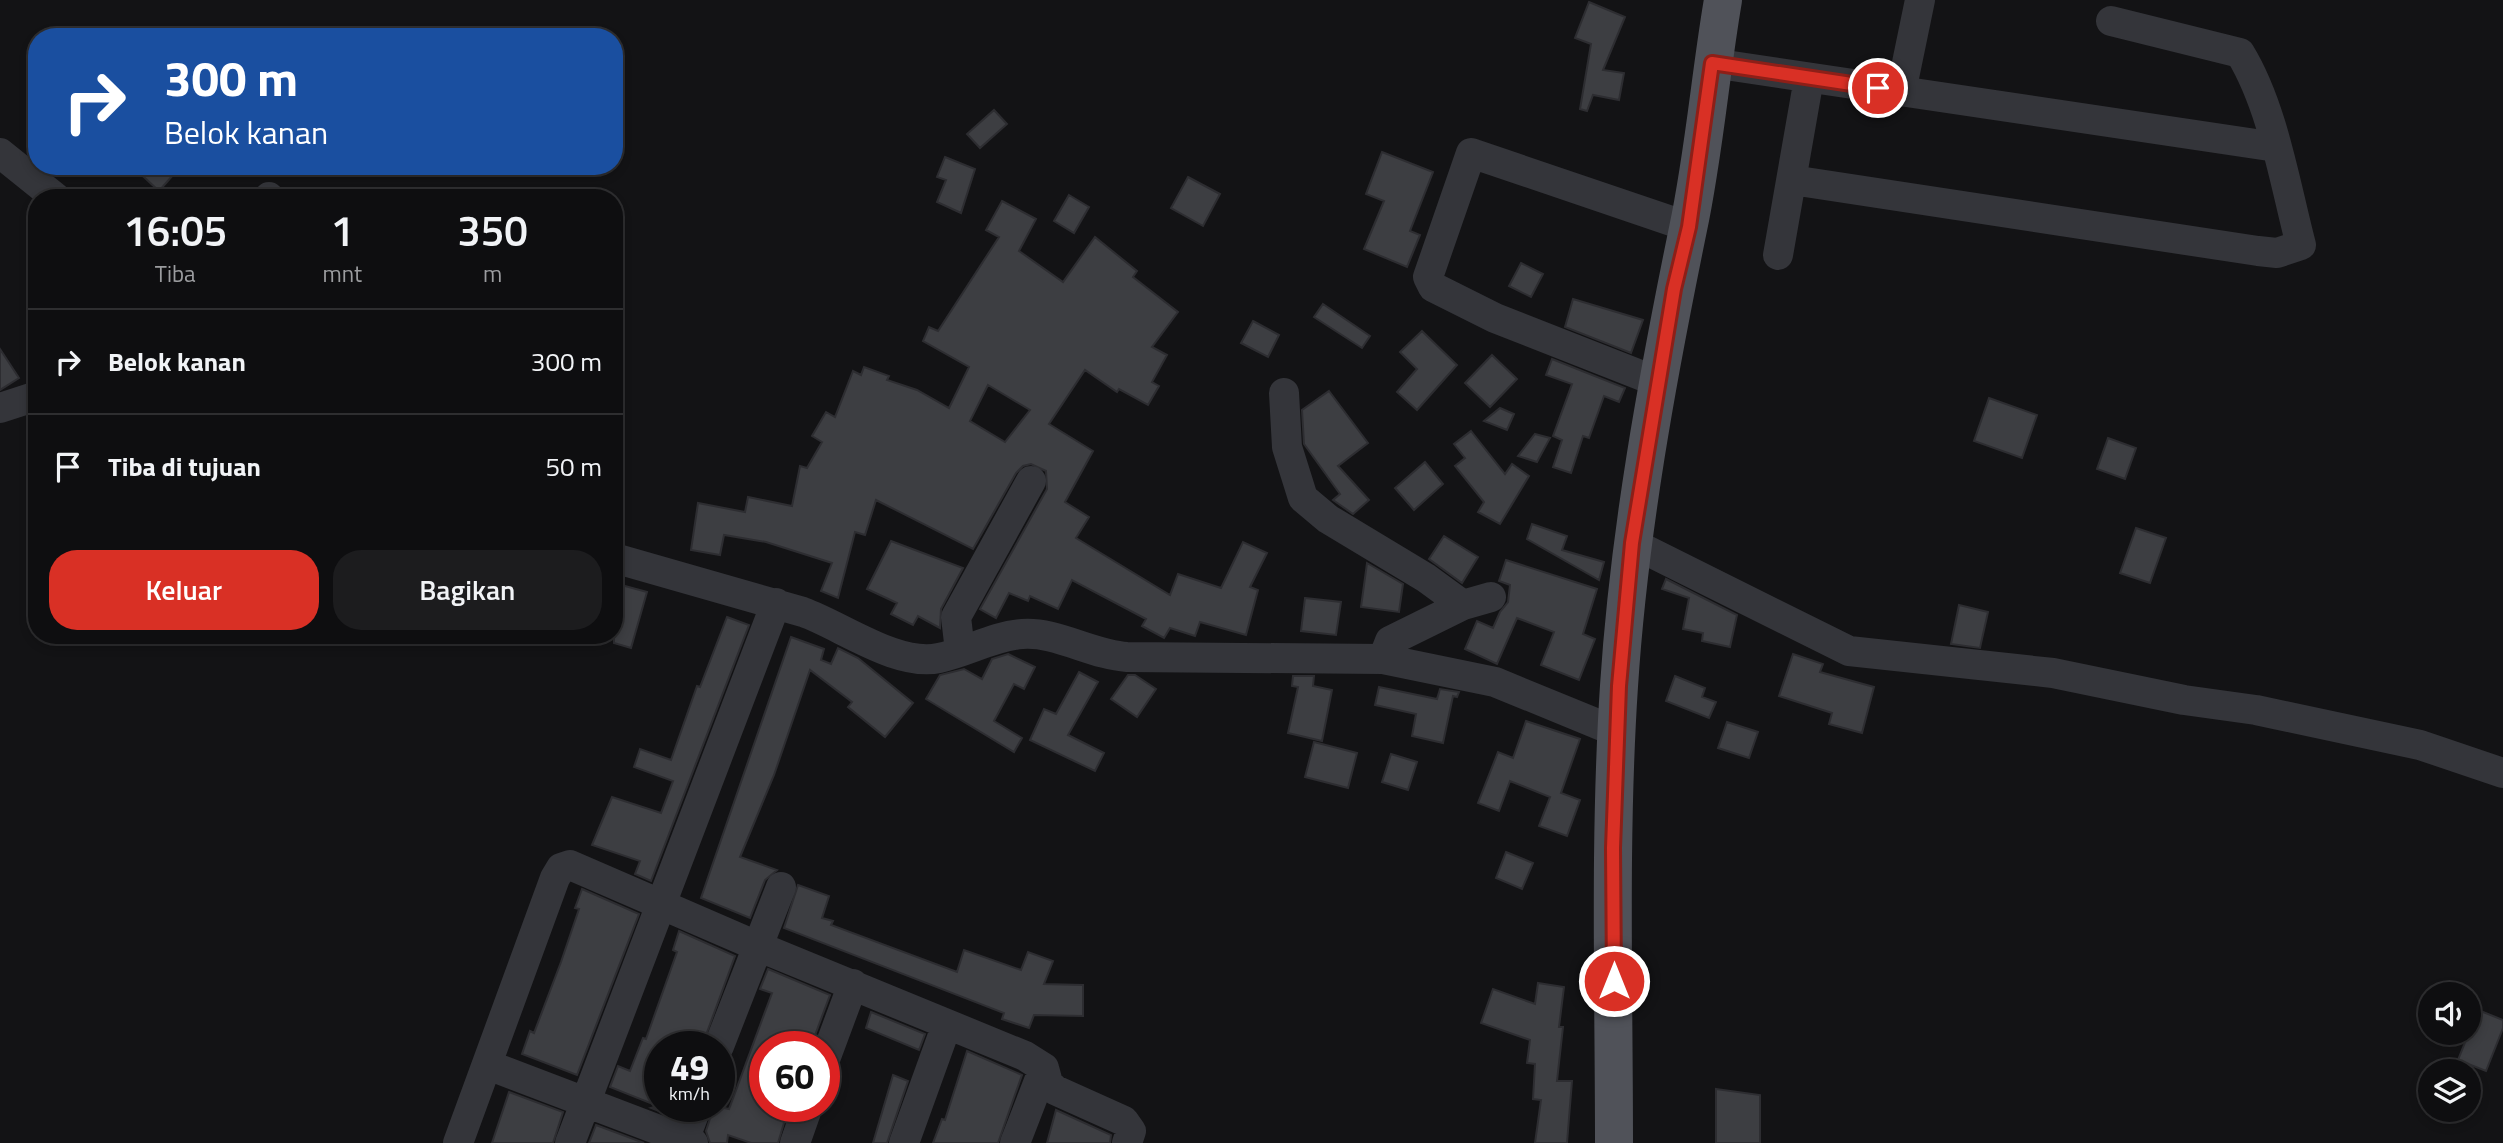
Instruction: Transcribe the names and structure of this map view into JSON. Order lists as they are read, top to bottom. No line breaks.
{"page":{"turn":["300 m","Belok kanan"],"eta":["16:05","Tiba","1","mnt","350","m"],"list":[{"name":"Belok kanan","value":"300 m"},{"name":"Tiba di tujuan","value":"50 m"}],"buttons":["Keluar","Bagikan"],"speed":"49 km/h","limit":"60"}}
